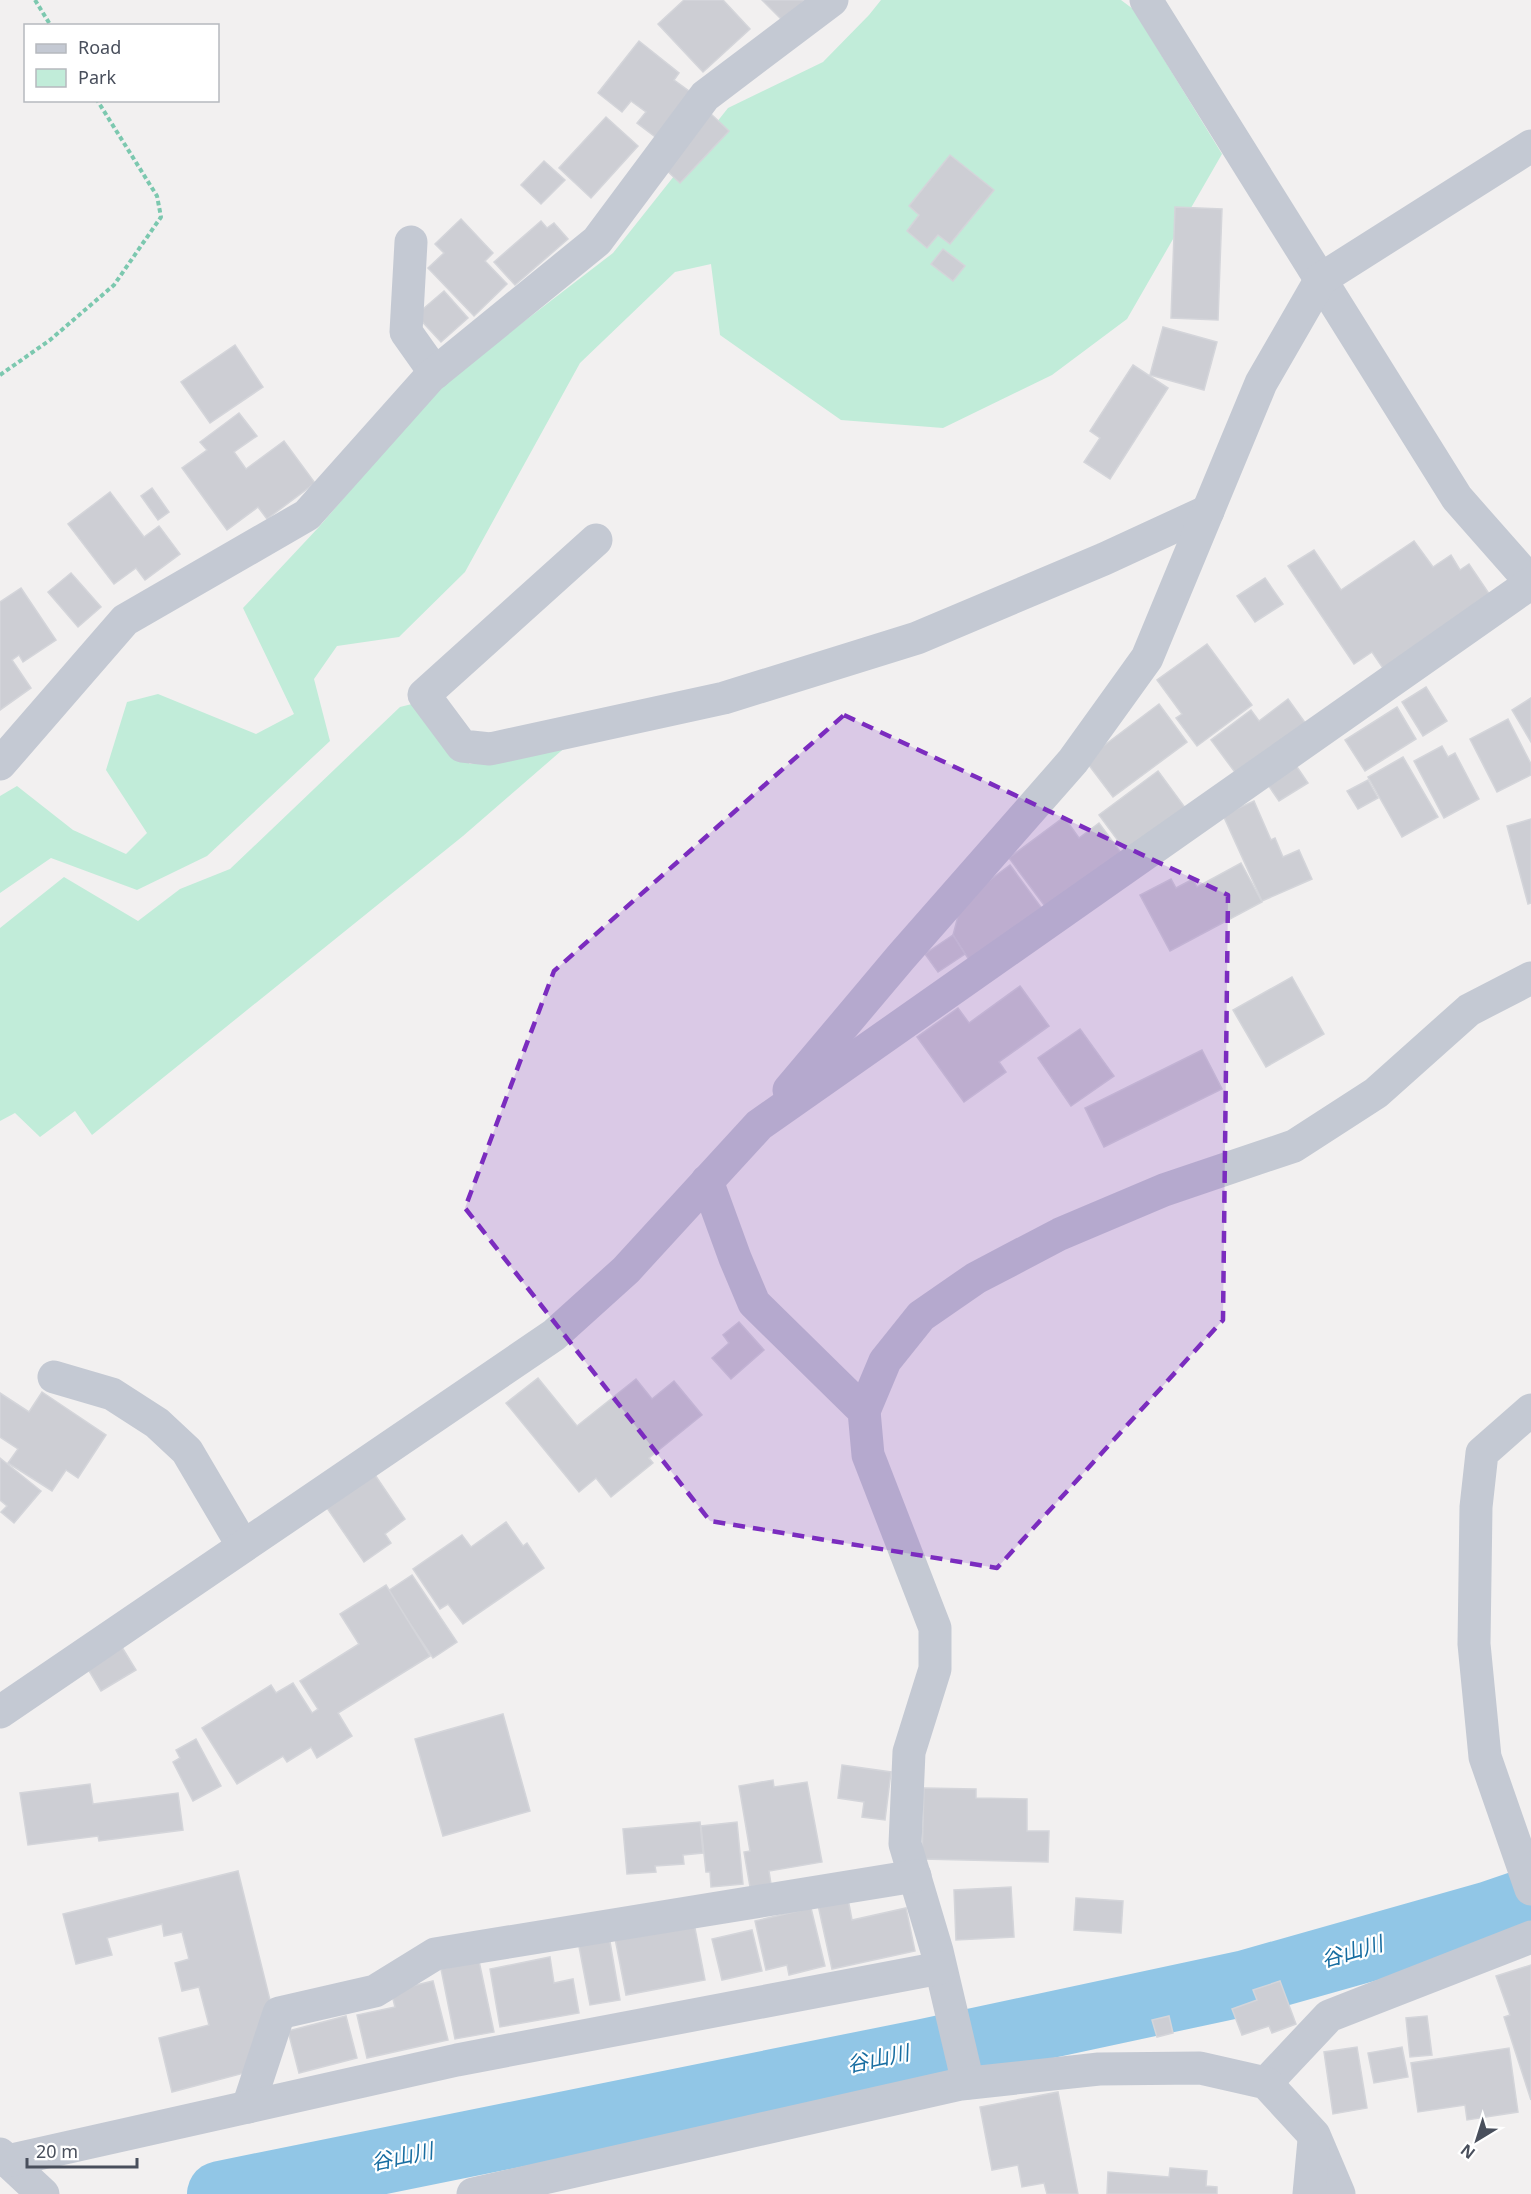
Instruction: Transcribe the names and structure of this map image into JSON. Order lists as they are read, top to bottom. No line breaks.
{"water":["谷山川"],"legend":["Road","Park"],"scale_bar":"20 m","north":"bottom left"}
